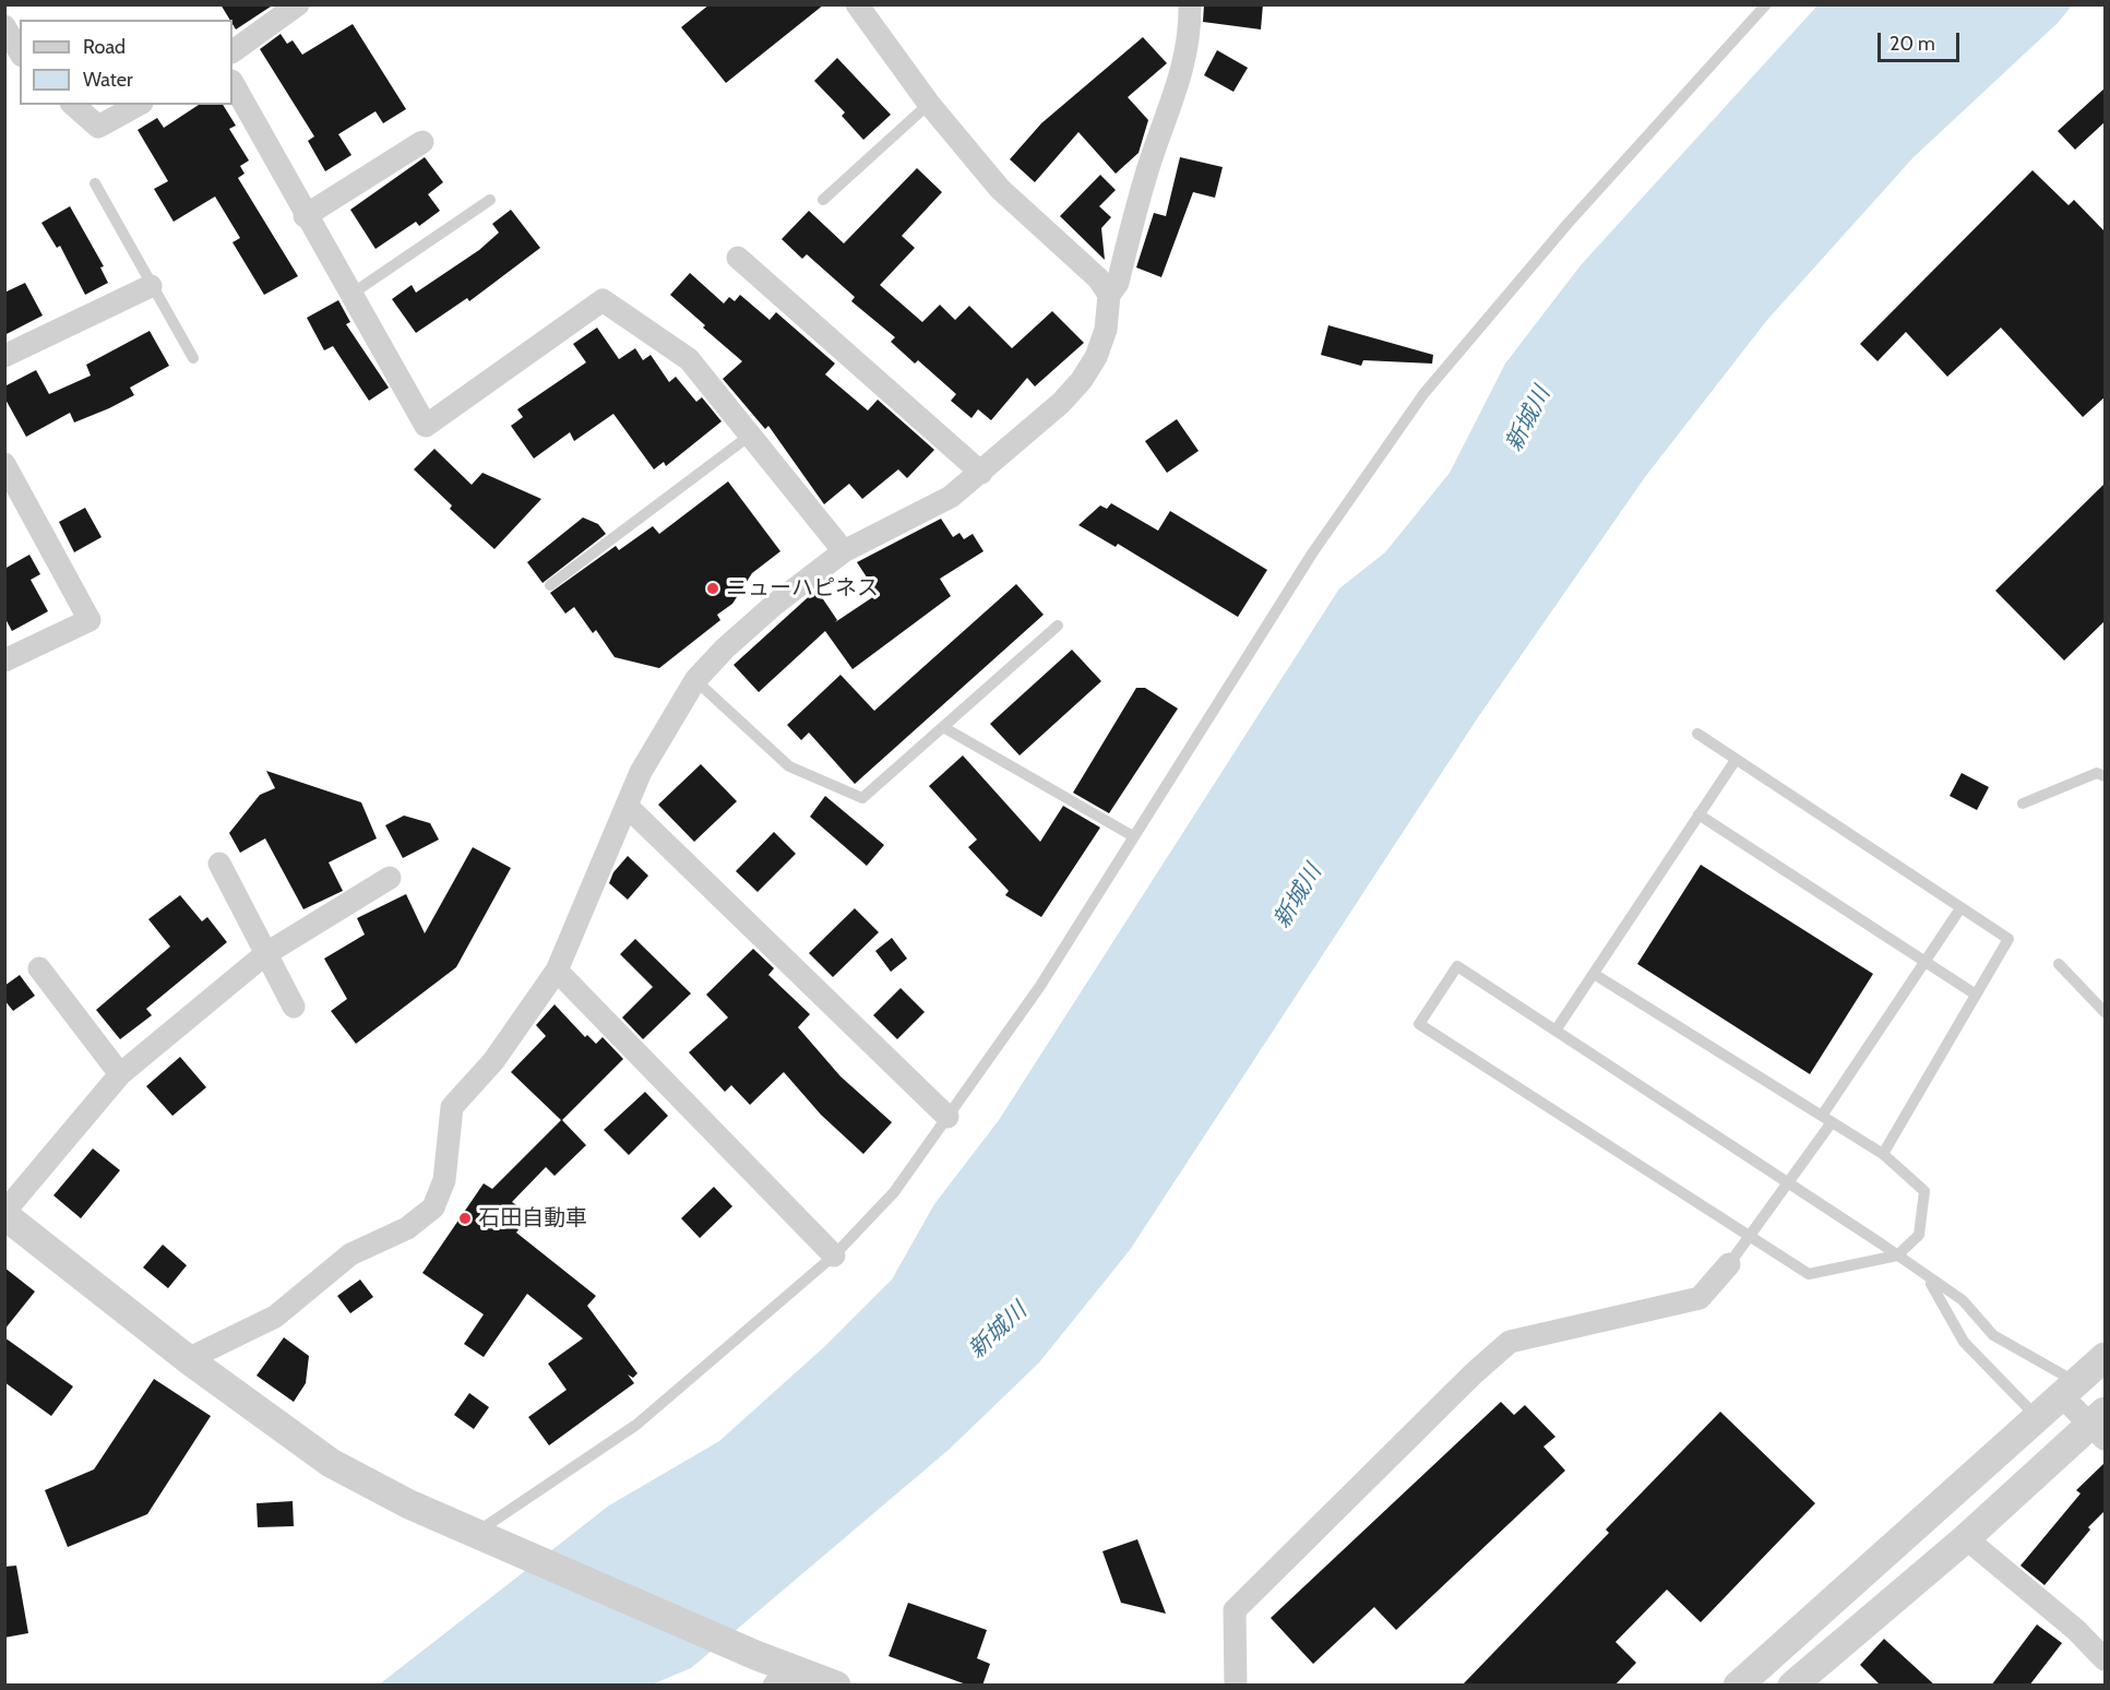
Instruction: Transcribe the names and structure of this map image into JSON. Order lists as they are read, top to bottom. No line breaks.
{"water":["新城川"],"places":["ニューハピネス","石田自動車"],"legend":["Road","Water"],"scale_bar":"20 m"}
